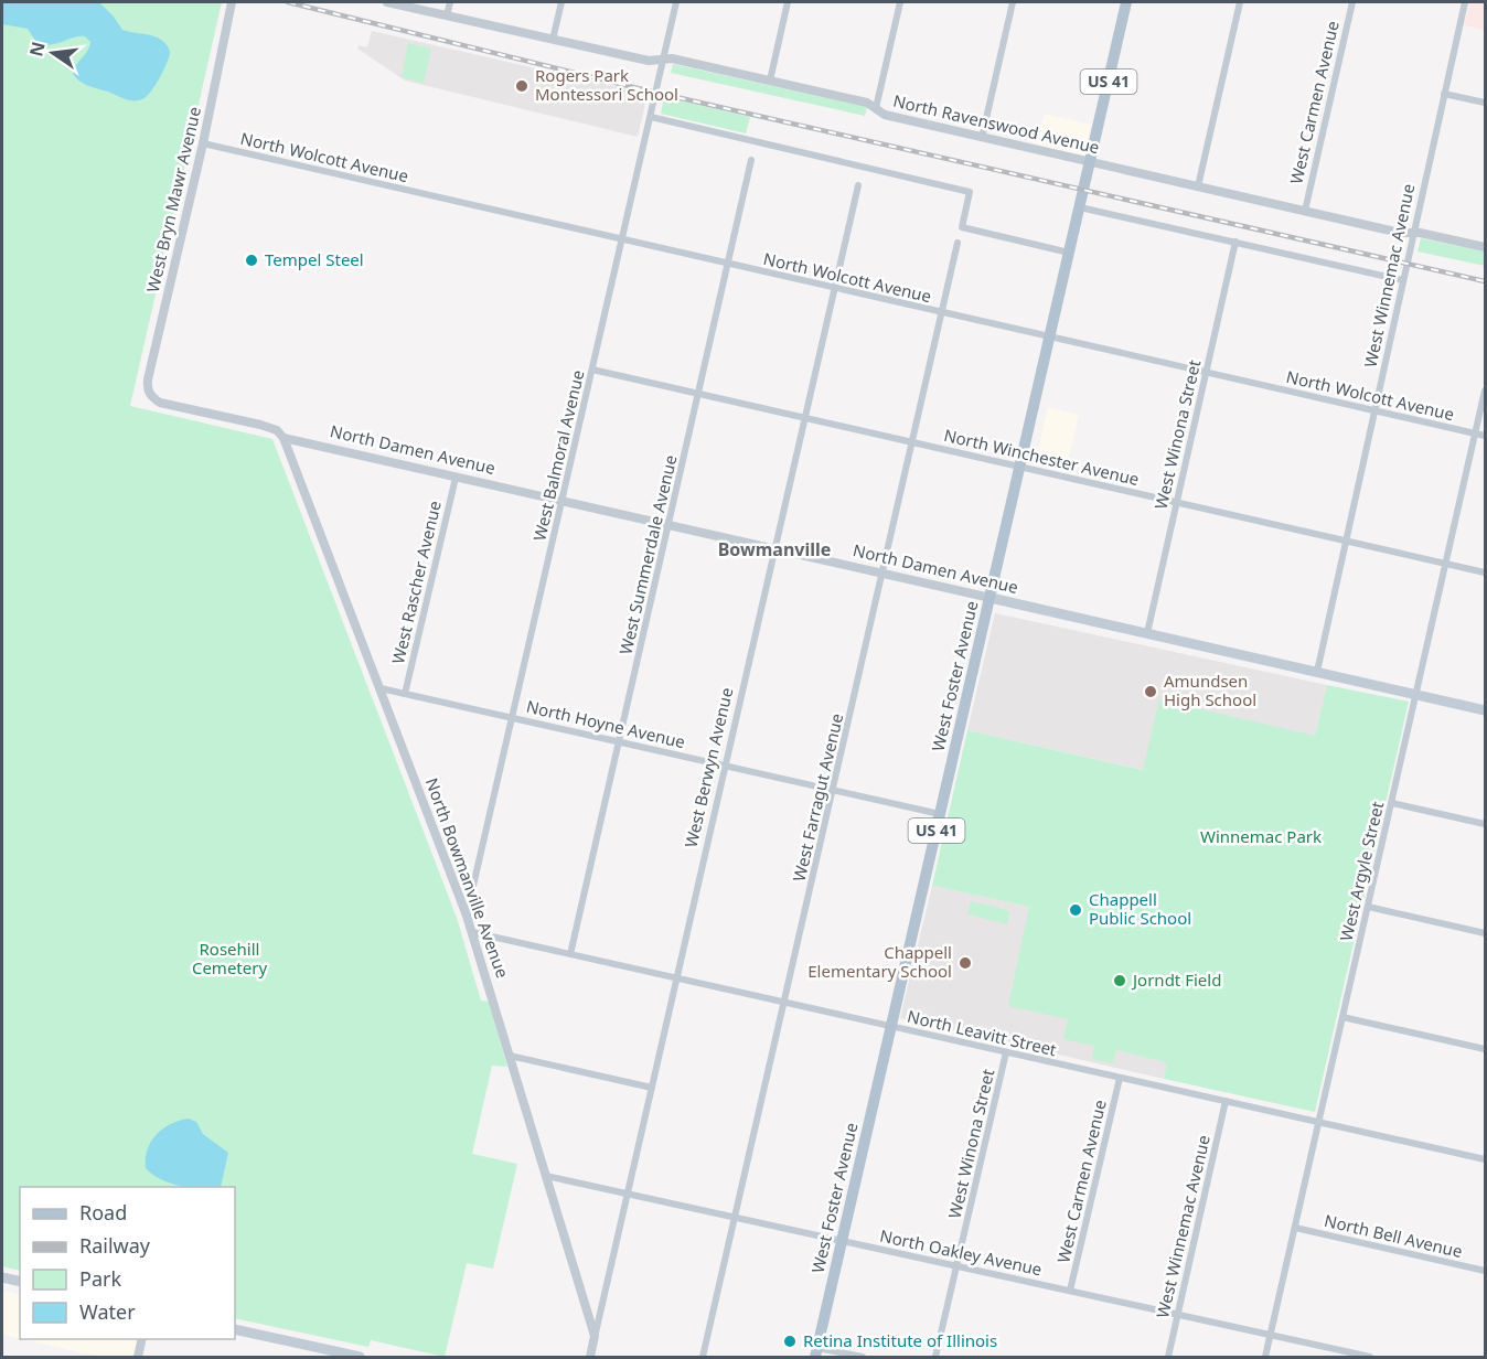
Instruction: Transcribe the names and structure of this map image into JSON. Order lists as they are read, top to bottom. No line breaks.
{"streets":{"main road":["US 41","North Damen Avenue","West Foster Avenue"],"street":["West Carmen Avenue","North Ravenswood Avenue","North Wolcott Avenue","West Bryn Mawr Avenue","West Winnemac Avenue","West Winona Street","West Balmoral Avenue","North Winchester Avenue","West Summerdale Avenue","West Rascher Avenue","North Hoyne Avenue","West Berwyn Avenue","West Farragut Avenue","West Argyle Street","North Bowmanville Avenue","North Leavitt Street","North Bell Avenue","North Oakley Avenue"]},"crossings":[["West Carmen Avenue","North Ravenswood Avenue"],["West Carmen Avenue","North Leavitt Street"],["West Carmen Avenue","North Oakley Avenue"],["North Ravenswood Avenue","West Winnemac Avenue"],["North Ravenswood Avenue","West Balmoral Avenue"],["North Ravenswood Avenue","West Foster Avenue"],["North Wolcott Avenue","West Bryn Mawr Avenue"],["North Wolcott Avenue","West Winnemac Avenue"],["North Wolcott Avenue","West Winona Street"],["North Wolcott Avenue","West Balmoral Avenue"],["North Wolcott Avenue","West Summerdale Avenue"],["North Wolcott Avenue","West Foster Avenue"],["North Wolcott Avenue","West Berwyn Avenue"],["North Wolcott Avenue","West Farragut Avenue"],["North Wolcott Avenue","West Argyle Street"],["West Bryn Mawr Avenue","North Damen Avenue"],["West Winnemac Avenue","North Damen Avenue"],["West Winnemac Avenue","North Winchester Avenue"],["West Winnemac Avenue","North Leavitt Street"],["West Winnemac Avenue","North Oakley Avenue"],["West Winona Street","North Damen Avenue"],["West Winona Street","North Winchester Avenue"],["West Winona Street","North Leavitt Street"],["West Winona Street","North Oakley Avenue"],["North Damen Avenue","West Balmoral Avenue"],["North Damen Avenue","West Summerdale Avenue"],["North Damen Avenue","West Rascher Avenue"],["North Damen Avenue","West Foster Avenue"],["North Damen Avenue","West Berwyn Avenue"],["North Damen Avenue","West Farragut Avenue"],["North Damen Avenue","West Argyle Street"],["North Damen Avenue","North Bowmanville Avenue"],["West Balmoral Avenue","North Winchester Avenue"],["West Balmoral Avenue","North Hoyne Avenue"],["West Balmoral Avenue","North Bowmanville Avenue"],["North Winchester Avenue","West Summerdale Avenue"],["North Winchester Avenue","West Foster Avenue"],["North Winchester Avenue","West Berwyn Avenue"],["North Winchester Avenue","West Farragut Avenue"],["North Winchester Avenue","West Argyle Street"],["West Summerdale Avenue","North Hoyne Avenue"],["West Summerdale Avenue","North Leavitt Street"],["West Rascher Avenue","North Hoyne Avenue"],["West Foster Avenue","North Hoyne Avenue"],["West Foster Avenue","North Leavitt Street"],["West Foster Avenue","North Oakley Avenue"],["North Hoyne Avenue","West Berwyn Avenue"],["North Hoyne Avenue","West Farragut Avenue"],["North Hoyne Avenue","North Bowmanville Avenue"],["West Berwyn Avenue","North Bowmanville Avenue"],["West Berwyn Avenue","North Leavitt Street"],["West Berwyn Avenue","North Oakley Avenue"],["West Farragut Avenue","North Leavitt Street"],["West Farragut Avenue","North Oakley Avenue"],["West Argyle Street","North Leavitt Street"],["West Argyle Street","North Bell Avenue"],["West Argyle Street","North Oakley Avenue"],["North Bowmanville Avenue","North Leavitt Street"],["North Bowmanville Avenue","North Oakley Avenue"]],"districts":["Bowmanville"],"parks":["Winnemac Park","Rosehill Cemetery"],"places":["Rogers Park Montessori School","Tempel Steel","Amundsen High School","Chappell Public School","Chappell Elementary School","Jorndt Field","Retina Institute of Illinois"],"legend":["Road","Railway","Park","Water"],"north":"left"}
